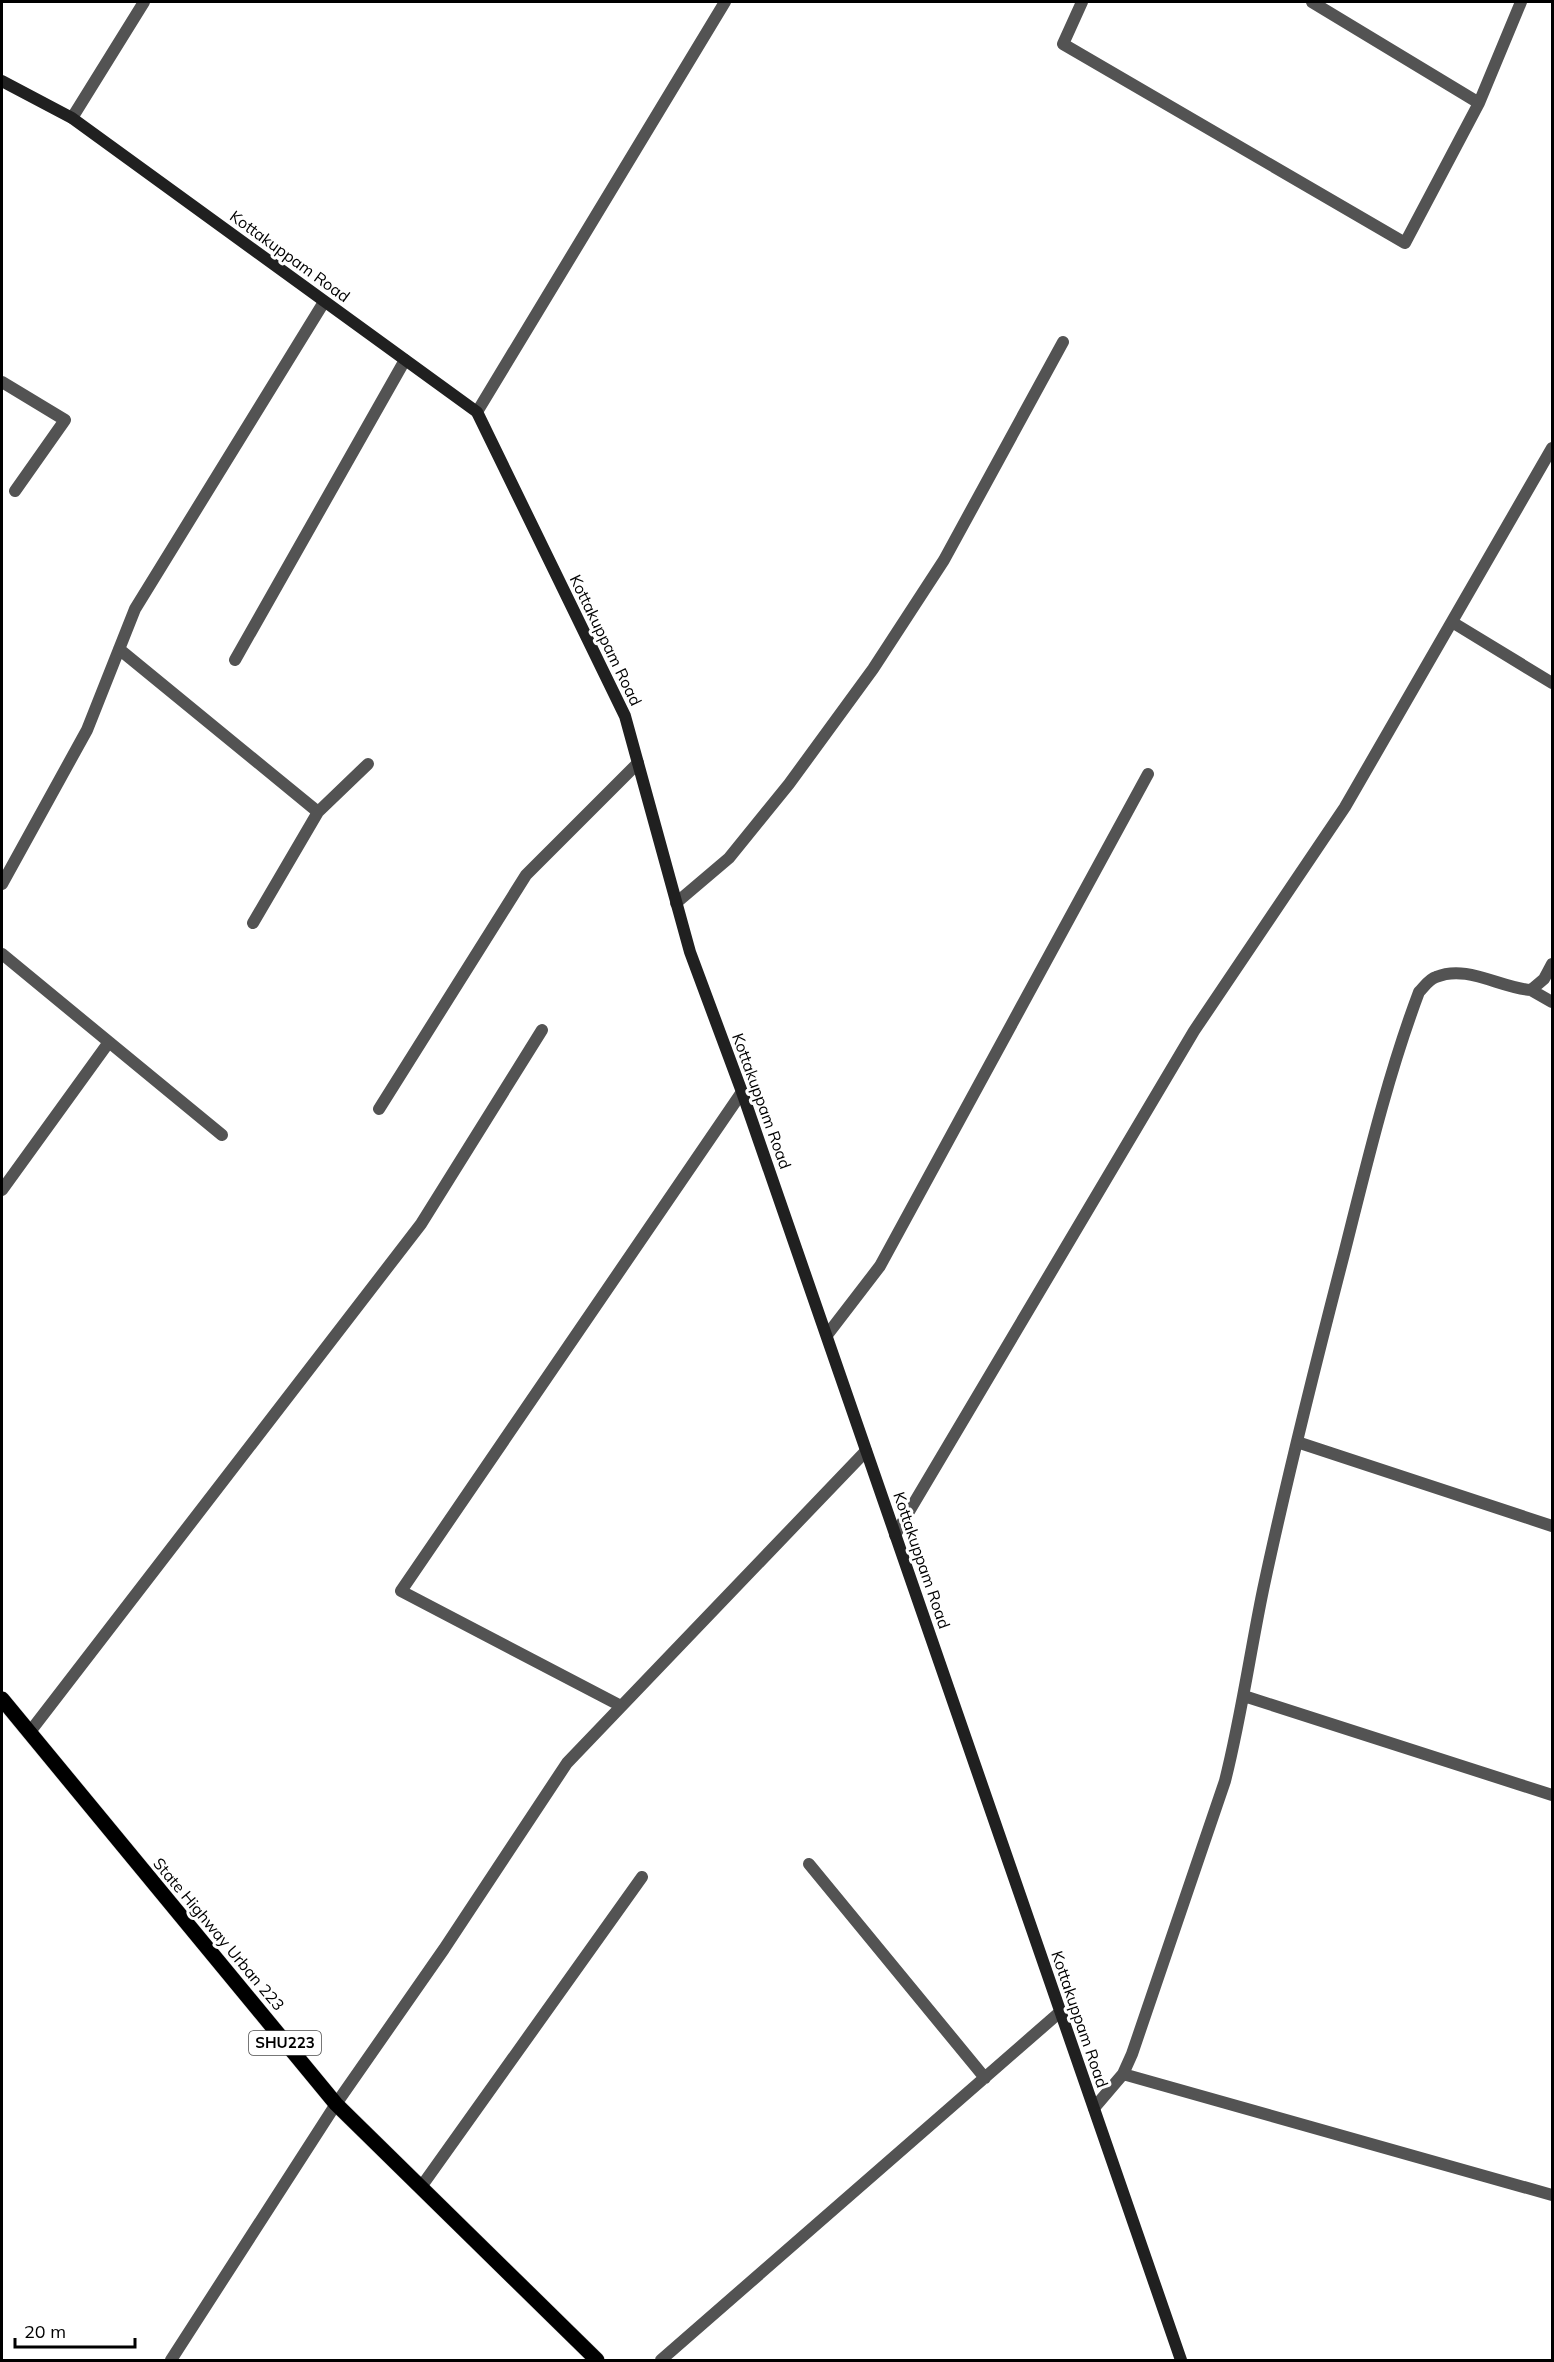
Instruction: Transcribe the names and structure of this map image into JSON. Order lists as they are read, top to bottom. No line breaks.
{"streets":{"main road":["State Highway Urban 223","SHU223"],"street":["Kottakuppam Road"]},"scale_bar":"20 m"}
